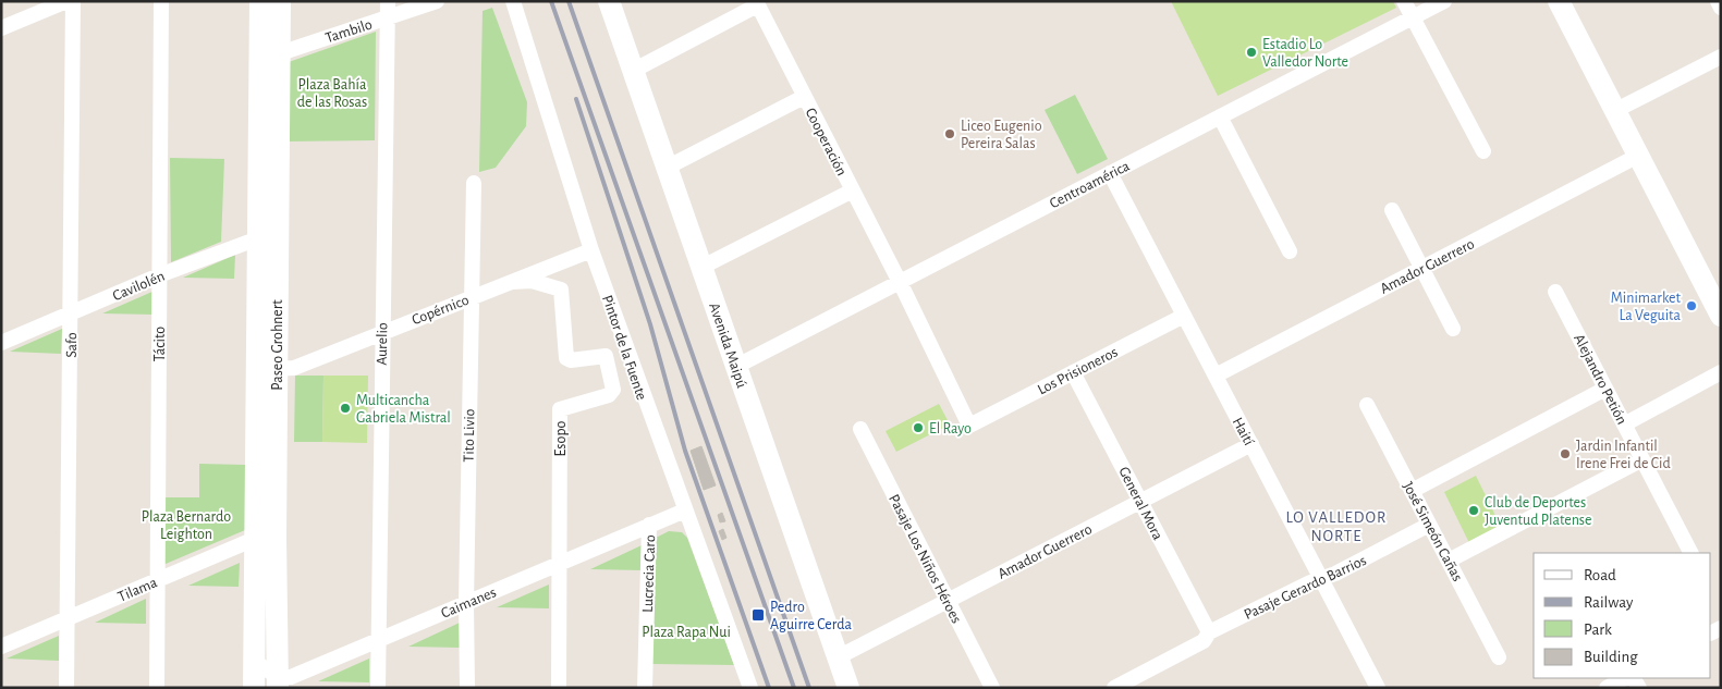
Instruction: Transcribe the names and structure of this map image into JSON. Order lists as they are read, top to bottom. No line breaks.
{"streets":{"street":["Tambilo","Cooperación","Centroamérica","Amador Guerrero","Cavilolén","Copérnico","Tácito","Aurelio","Safo","Paseo Grohnert","Avenida Maipú","Pintor de la Fuente","Los Prisioneros","Alejandro Petión","Haití","Tito Livio","Esopo","General Mora","José Simeón Cañas","Pasaje Los Niños Héroes","Lucrecia Caro","Pasaje Gerardo Barrios","Tilama","Caimanes"]},"crossings":[["Tambilo","Aurelio"],["Tambilo","Paseo Grohnert"],["Cooperación","Centroamérica"],["Cooperación","Los Prisioneros"],["Centroamérica","Avenida Maipú"],["Centroamérica","Haití"],["Amador Guerrero","Avenida Maipú"],["Amador Guerrero","Haití"],["Amador Guerrero","General Mora"],["Amador Guerrero","Pasaje Los Niños Héroes"],["Cavilolén","Tácito"],["Cavilolén","Safo"],["Cavilolén","Paseo Grohnert"],["Copérnico","Aurelio"],["Copérnico","Paseo Grohnert"],["Copérnico","Pintor de la Fuente"],["Copérnico","Tito Livio"],["Copérnico","Esopo"],["Tácito","Tilama"],["Aurelio","Caimanes"],["Safo","Tilama"],["Paseo Grohnert","Tilama"],["Paseo Grohnert","Caimanes"],["Pintor de la Fuente","Caimanes"],["Los Prisioneros","Haití"],["Los Prisioneros","General Mora"],["Haití","Pasaje Gerardo Barrios"],["Tito Livio","Caimanes"],["Esopo","Caimanes"],["General Mora","Pasaje Gerardo Barrios"],["José Simeón Cañas","Pasaje Gerardo Barrios"],["Lucrecia Caro","Caimanes"]],"districts":["LO VALLEDOR NORTE"],"parks":["Plaza Bahía de las Rosas","Plaza Bernardo Leighton","Plaza Rapa Nui"],"places":{"other":["Estadio Lo Valledor Norte","Liceo Eugenio Pereira Salas","Minimarket La Veguita","Multicancha Gabriela Mistral","El Rayo","Jardin Infantil Irene Frei de Cid","Club de Deportes Juventud Platense"],"transit":["Pedro Aguirre Cerda"]},"legend":["Road","Railway","Park","Building"]}
